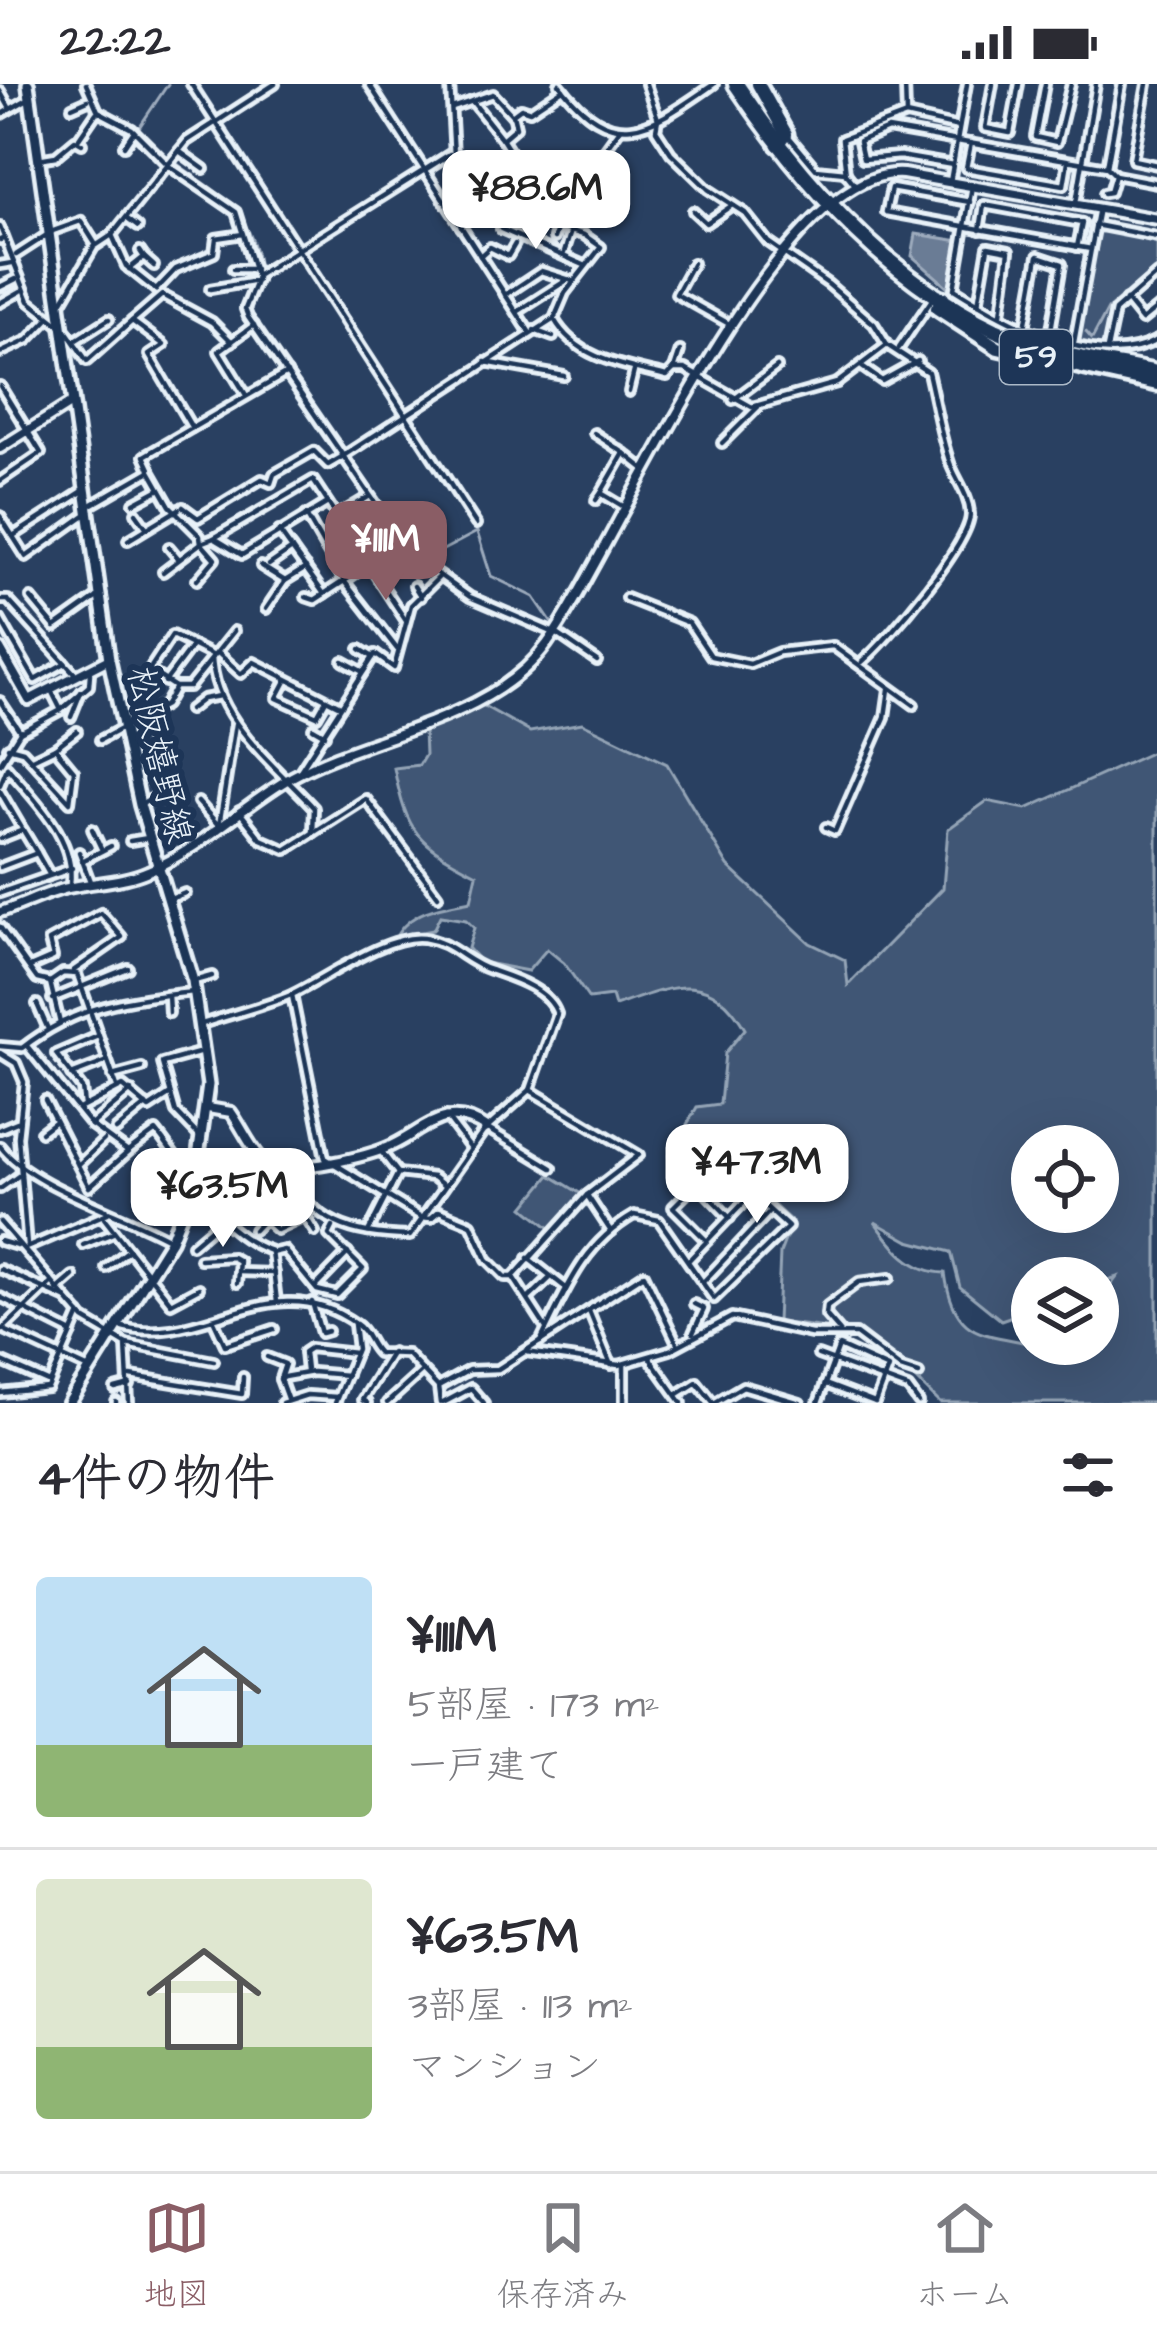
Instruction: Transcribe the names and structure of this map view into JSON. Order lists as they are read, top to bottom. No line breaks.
{"streets":{"main road":["59","松阪嬉野線"]},"page":{"status":"22:22","price":["¥88.6M","¥111M","¥47.3M","¥63.5M"],"heading":"4件の物件","list":[{"name":"¥111M","note":"5部屋 · 173 m² · 一戸建て"},{"name":"¥63.5M","note":"3部屋 · 113 m² · マンション"}],"tabs":["地図","保存済み","ホーム"]}}
